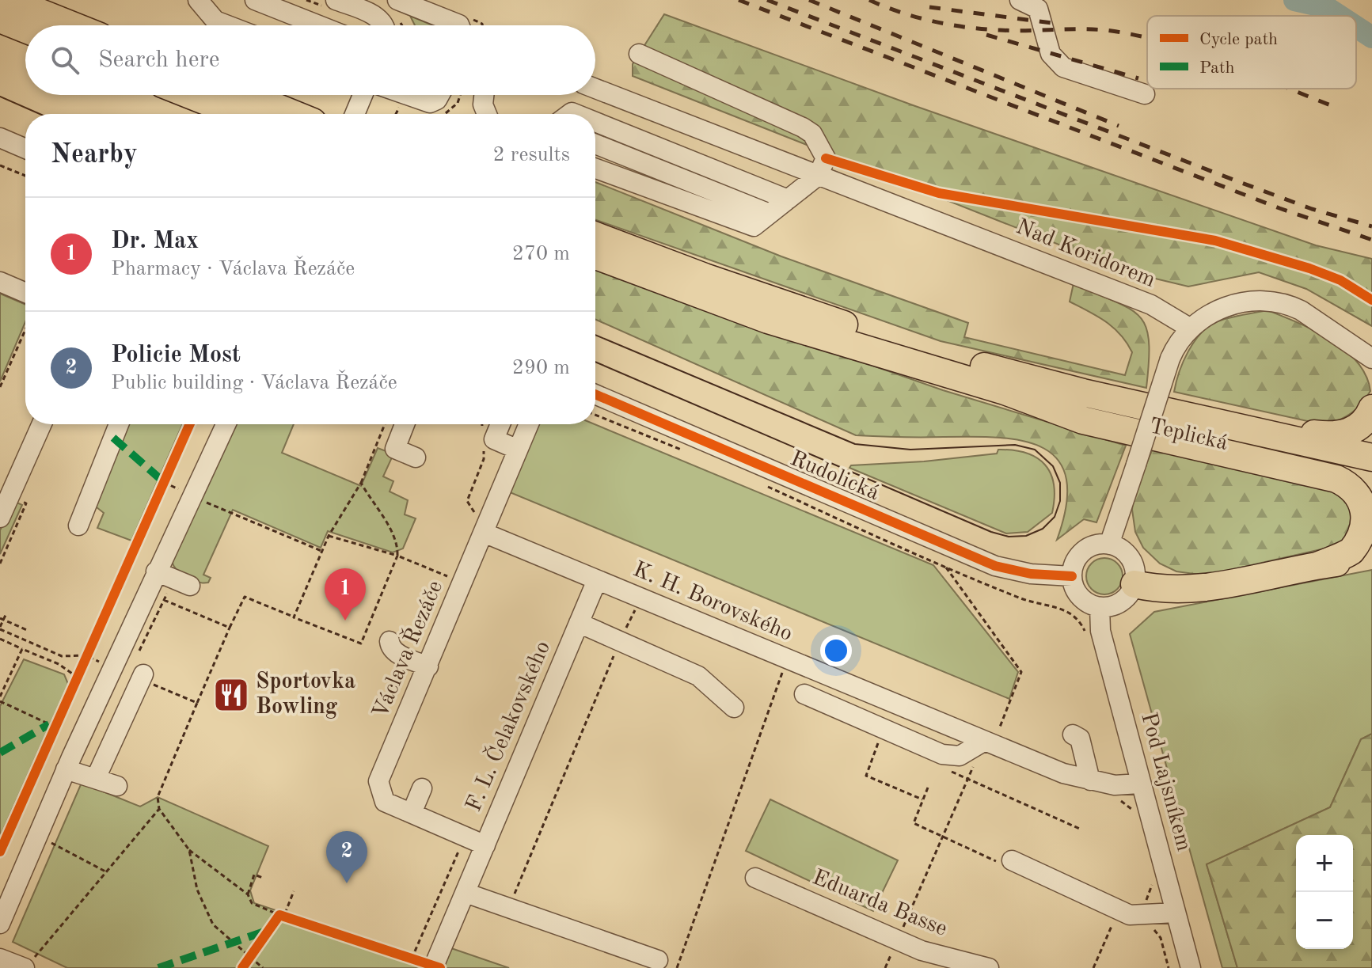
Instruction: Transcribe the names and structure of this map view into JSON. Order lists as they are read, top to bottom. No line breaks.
{"streets":{"highway":["Teplická"],"street":["Nad Koridorem","Rudolická","K. H. Borovského","Václava Řezáče","F. L. Čelakovského","Pod Lajsníkem","Eduarda Basse"]},"crossings":[["Rudolická","Pod Lajsníkem"],["K. H. Borovského","Václava Řezáče"],["K. H. Borovského","F. L. Čelakovského"],["K. H. Borovského","Pod Lajsníkem"],["Václava Řezáče","F. L. Čelakovského"]],"places":{"restaurant":["Sportovka Bowling"]},"legend":["Cycle path","Path"],"page":{"search":"Search here","heading":["Nearby","2 results"],"list":[{"mark":"1","name":"Dr. Max","note":"Pharmacy · Václava Řezáče","value":"270 m"},{"mark":"2","name":"Policie Most","note":"Public building · Václava Řezáče","value":"290 m"}],"pins":["1","2"],"map_buttons":["+","−"]}}
